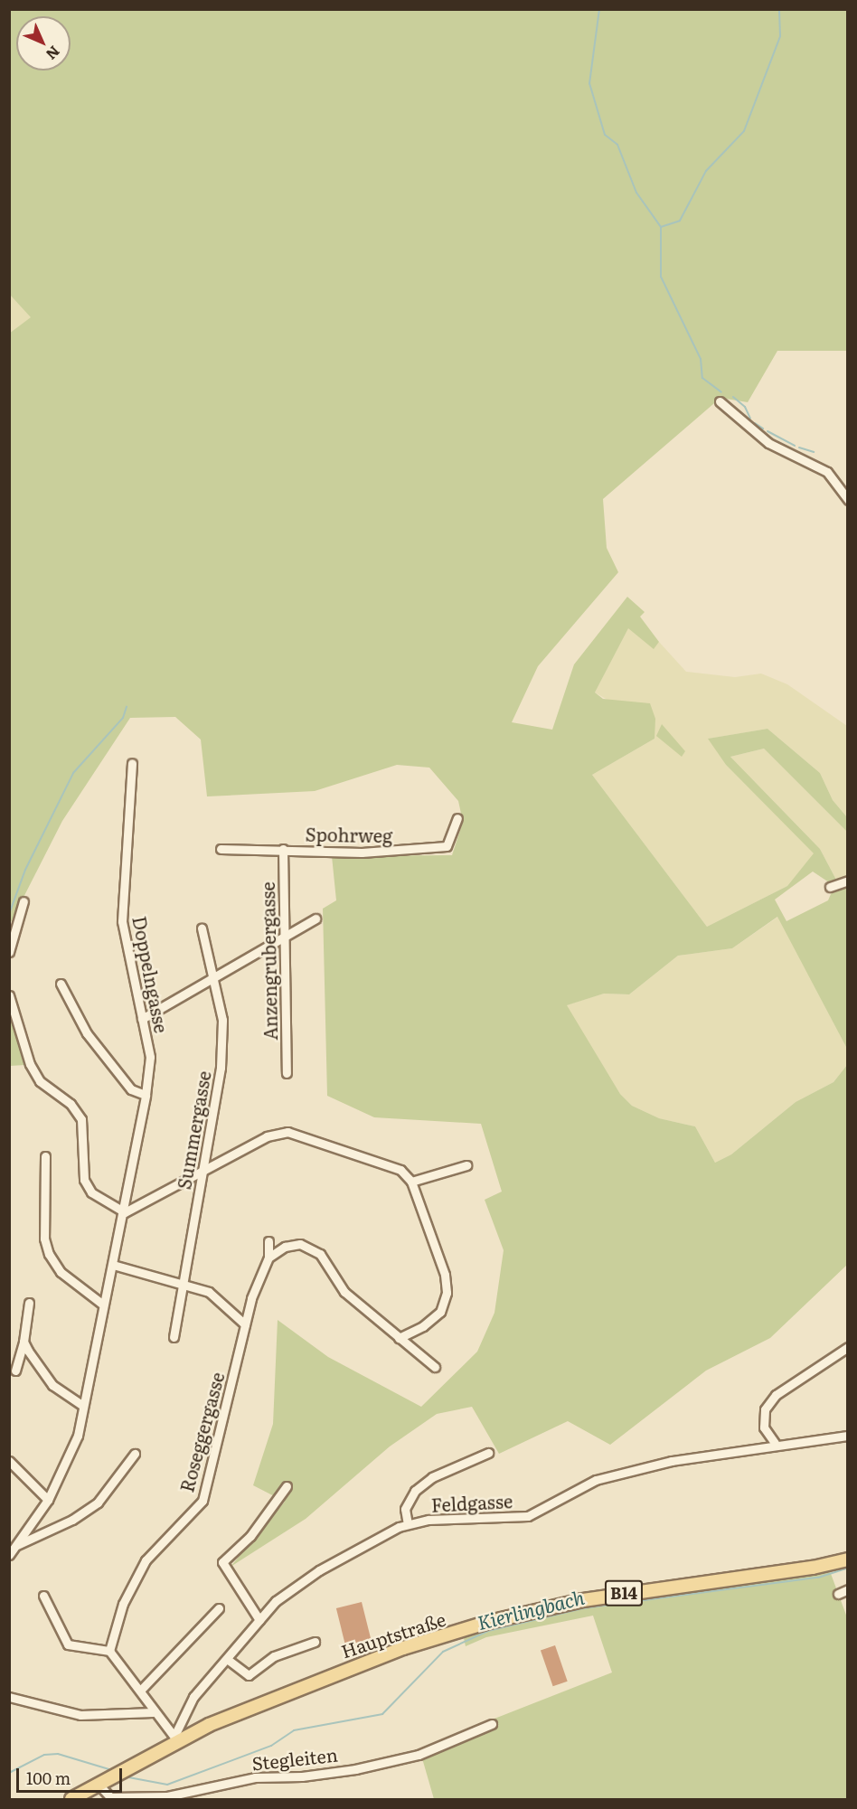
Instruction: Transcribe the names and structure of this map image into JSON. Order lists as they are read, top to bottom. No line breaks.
{"streets":{"main road":["B14","Hauptstraße"],"street":["Spohrweg","Anzengrubergasse","Doppelngasse","Summergasse","Roseggergasse","Feldgasse","Stegleiten"]},"crossings":[["Spohrweg","Anzengrubergasse"],["Feldgasse","Hauptstraße"],["B14","Hauptstraße"],["B14","Stegleiten"],["Hauptstraße","Stegleiten"]],"water":["Kierlingbach"],"scale_bar":"100 m","north":"bottom right"}
